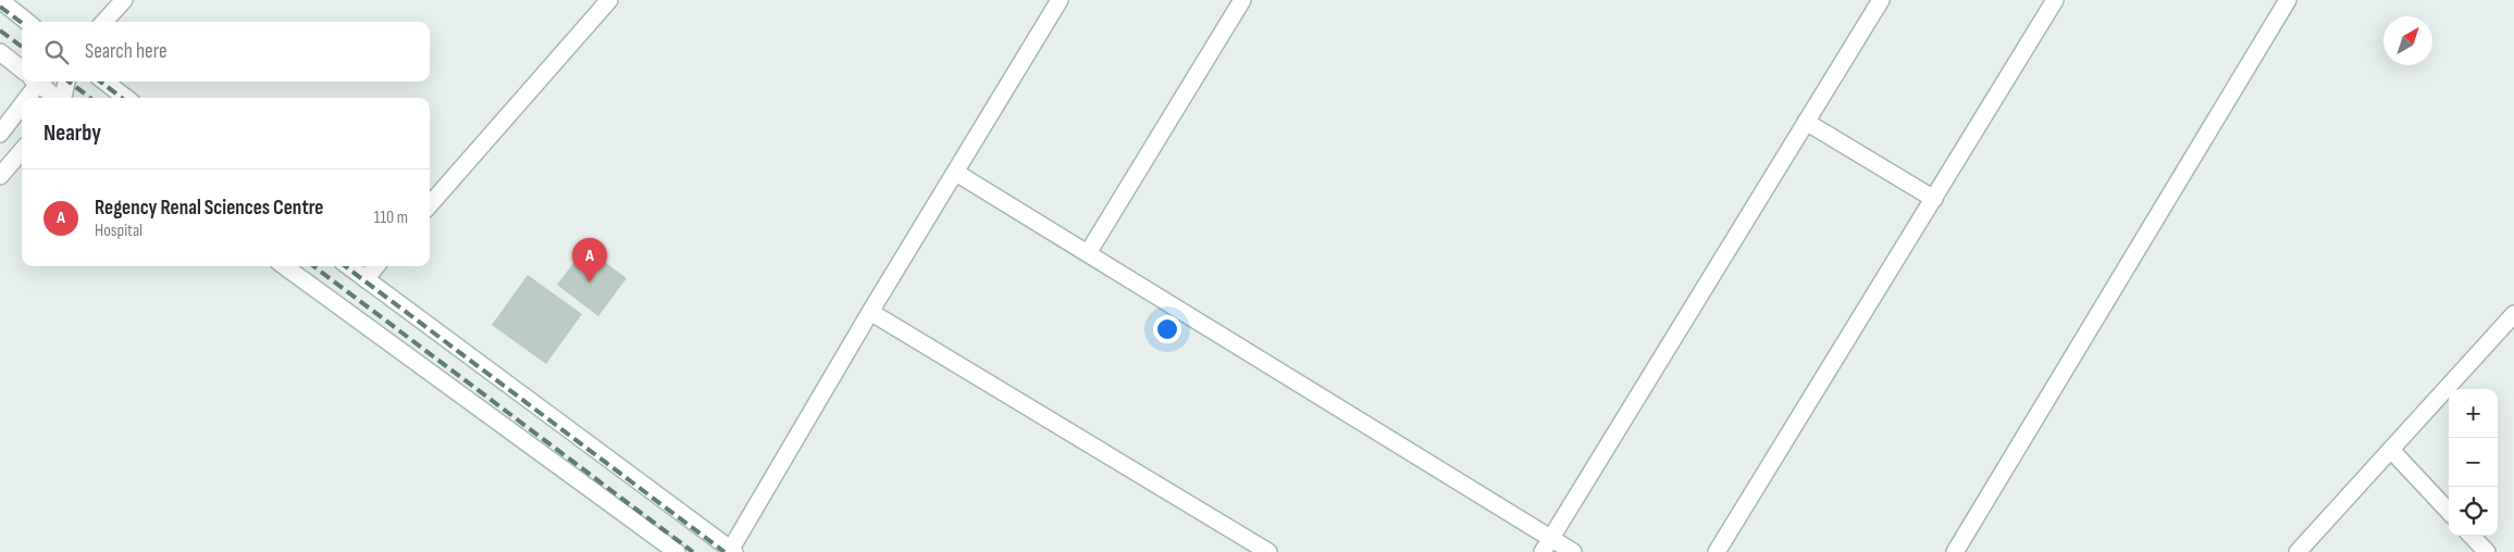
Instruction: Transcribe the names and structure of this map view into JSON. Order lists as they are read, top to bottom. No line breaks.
{"north":"top right","page":{"search":"Search here","heading":"Nearby","list":[{"mark":"A","name":"Regency Renal Sciences Centre","note":"Hospital","value":"110 m"}],"pins":"A","map_buttons":["+","−"]}}
